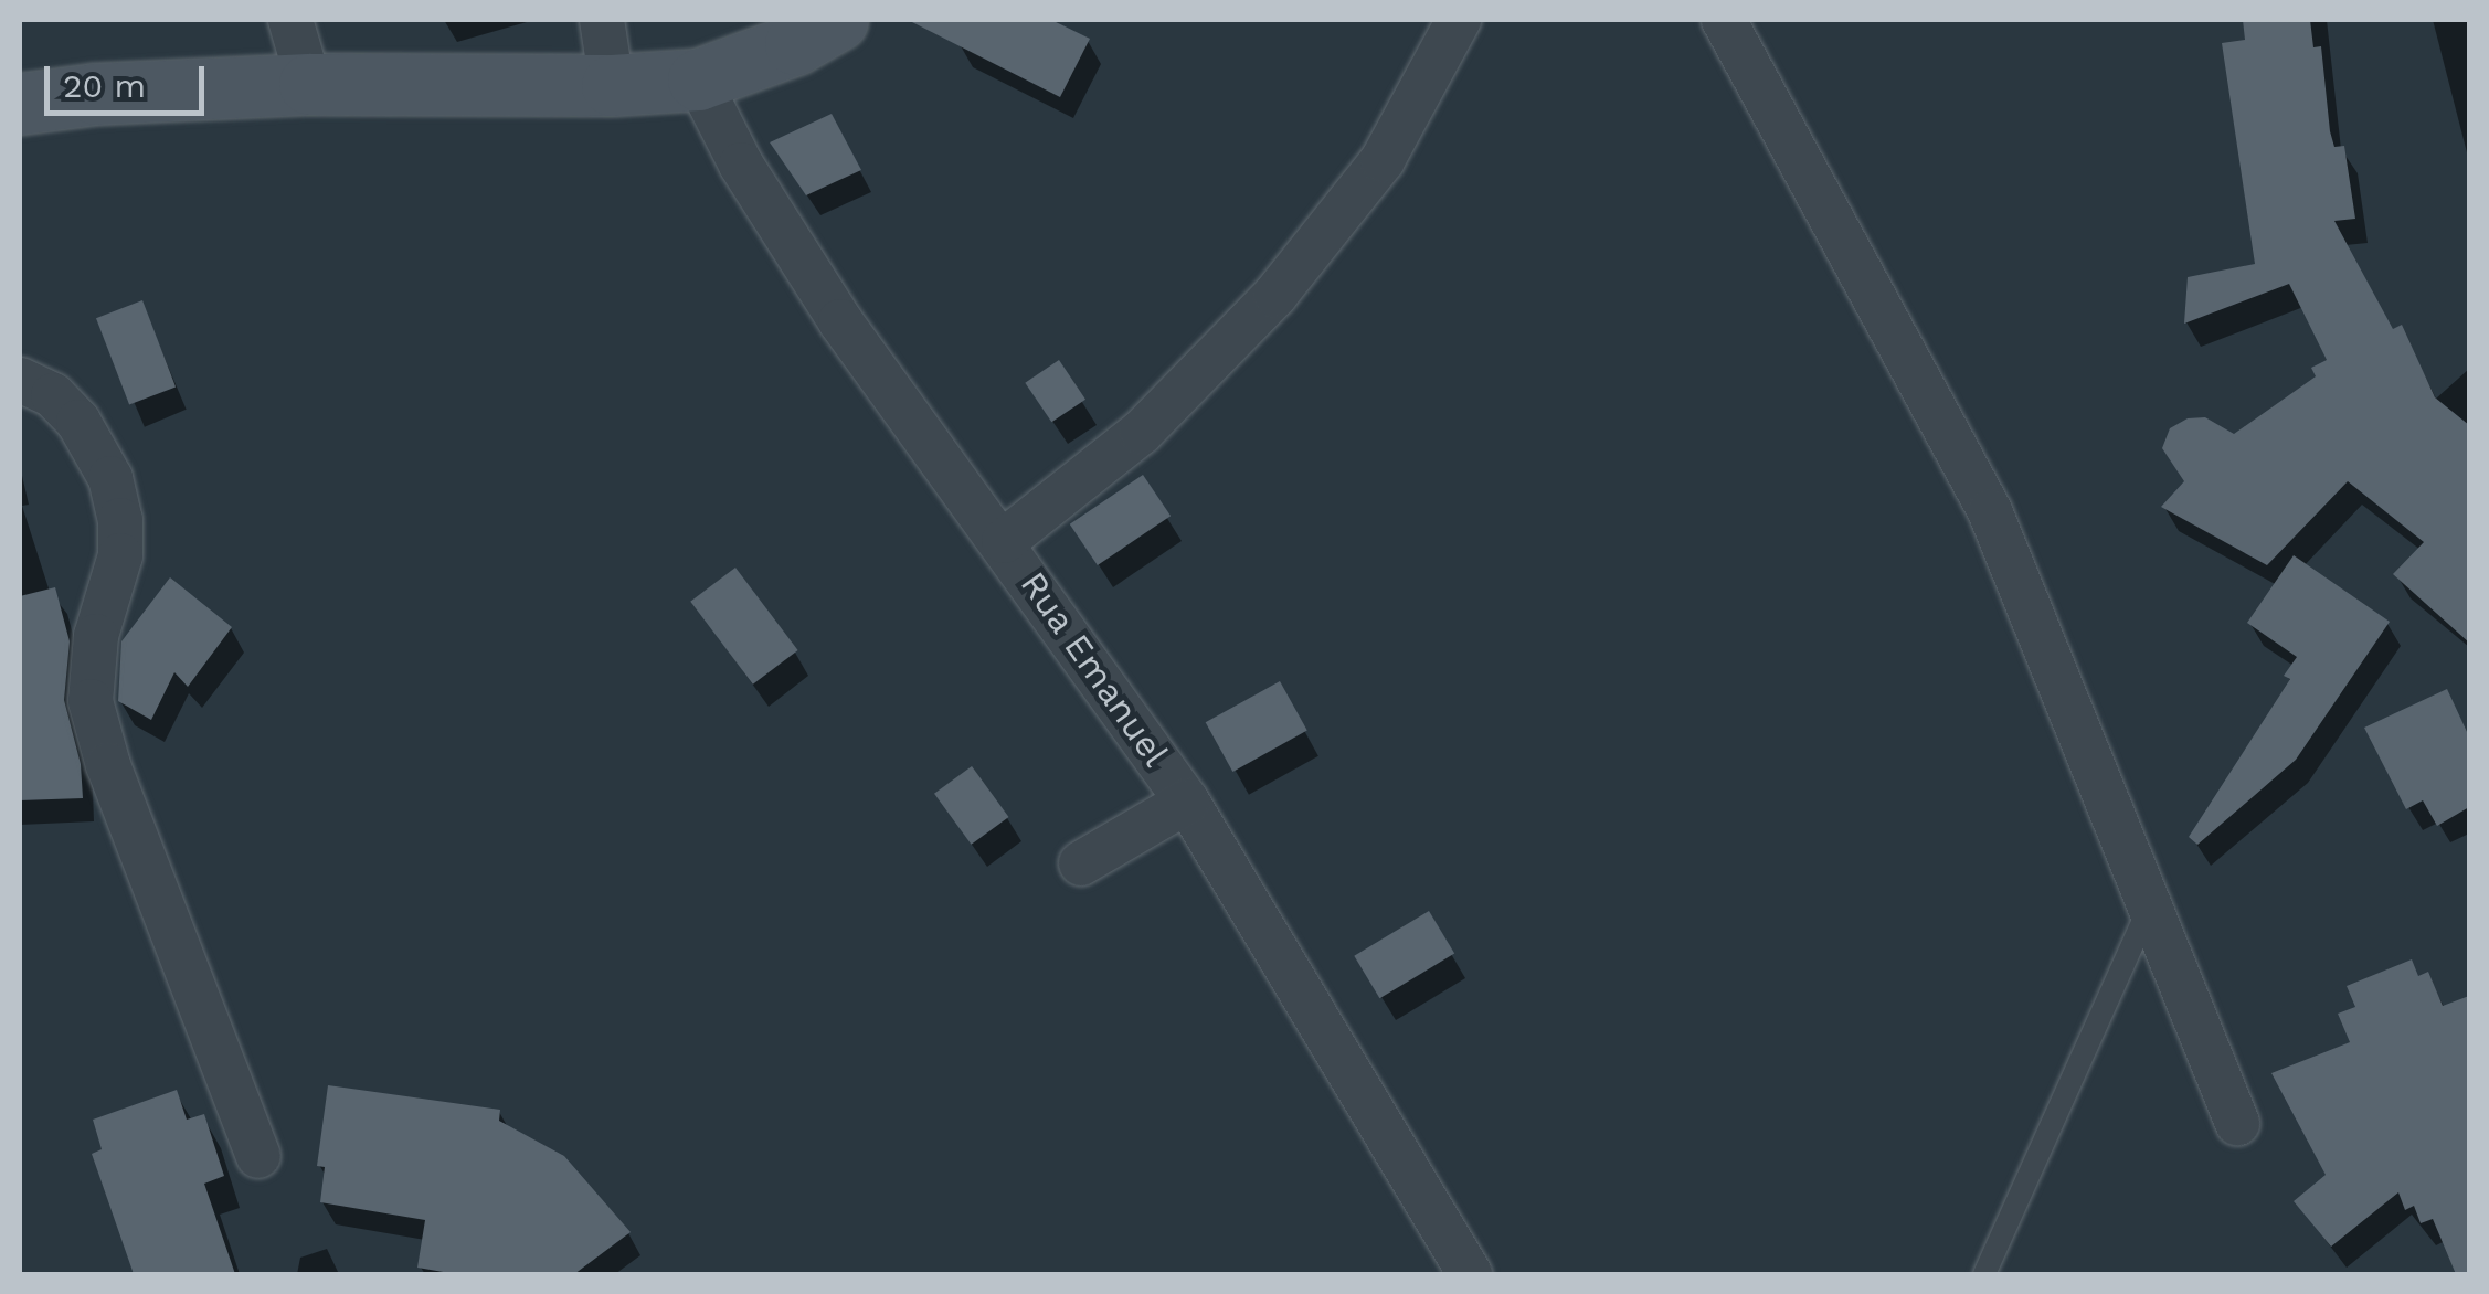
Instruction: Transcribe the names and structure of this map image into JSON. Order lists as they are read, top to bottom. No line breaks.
{"streets":{"street":["Rua Emanuel"]},"scale_bar":"20 m"}
